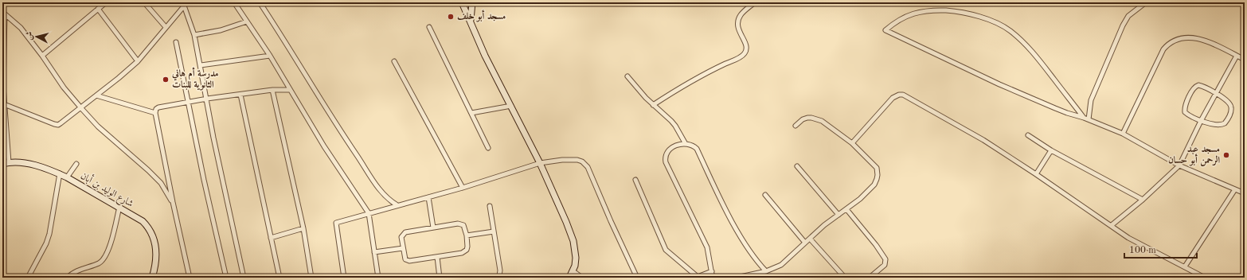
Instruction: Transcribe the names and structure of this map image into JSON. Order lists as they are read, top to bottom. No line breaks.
{"streets":{"street":["شارع الوليد بن أبان"]},"places":["مسجد أبو خلف","مدرسة أم هاني الثانوية للبنات","مسجد عبد الرحمن أبو حسان"],"scale_bar":"100 m","north":"left"}
